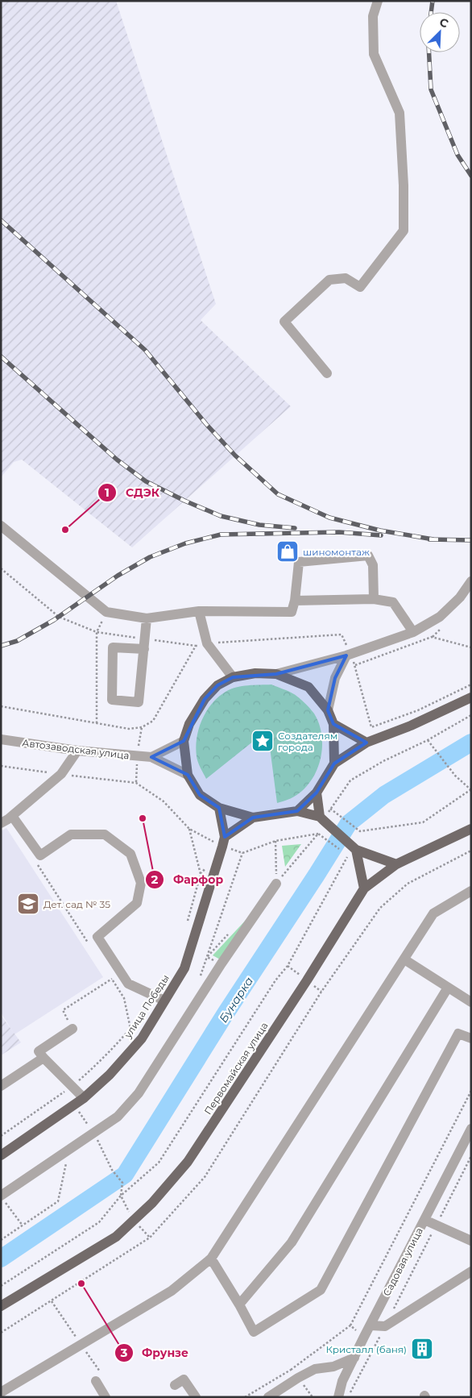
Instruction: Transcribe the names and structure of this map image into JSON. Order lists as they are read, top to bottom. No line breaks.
{"streets":{"main road":["улица Победы","Первомайская улица"],"street":["Автозаводская улица","Садовая улица"]},"water":["Бунарка"],"places":{"other":["СДЭК","Фарфор","Фрунзе"],"shop":["шиномонтаж"],"place":["Создателям города"],"school or university":["Дет. сад № 35"],"building":["Кристалл (баня)"]},"north":"top right"}
